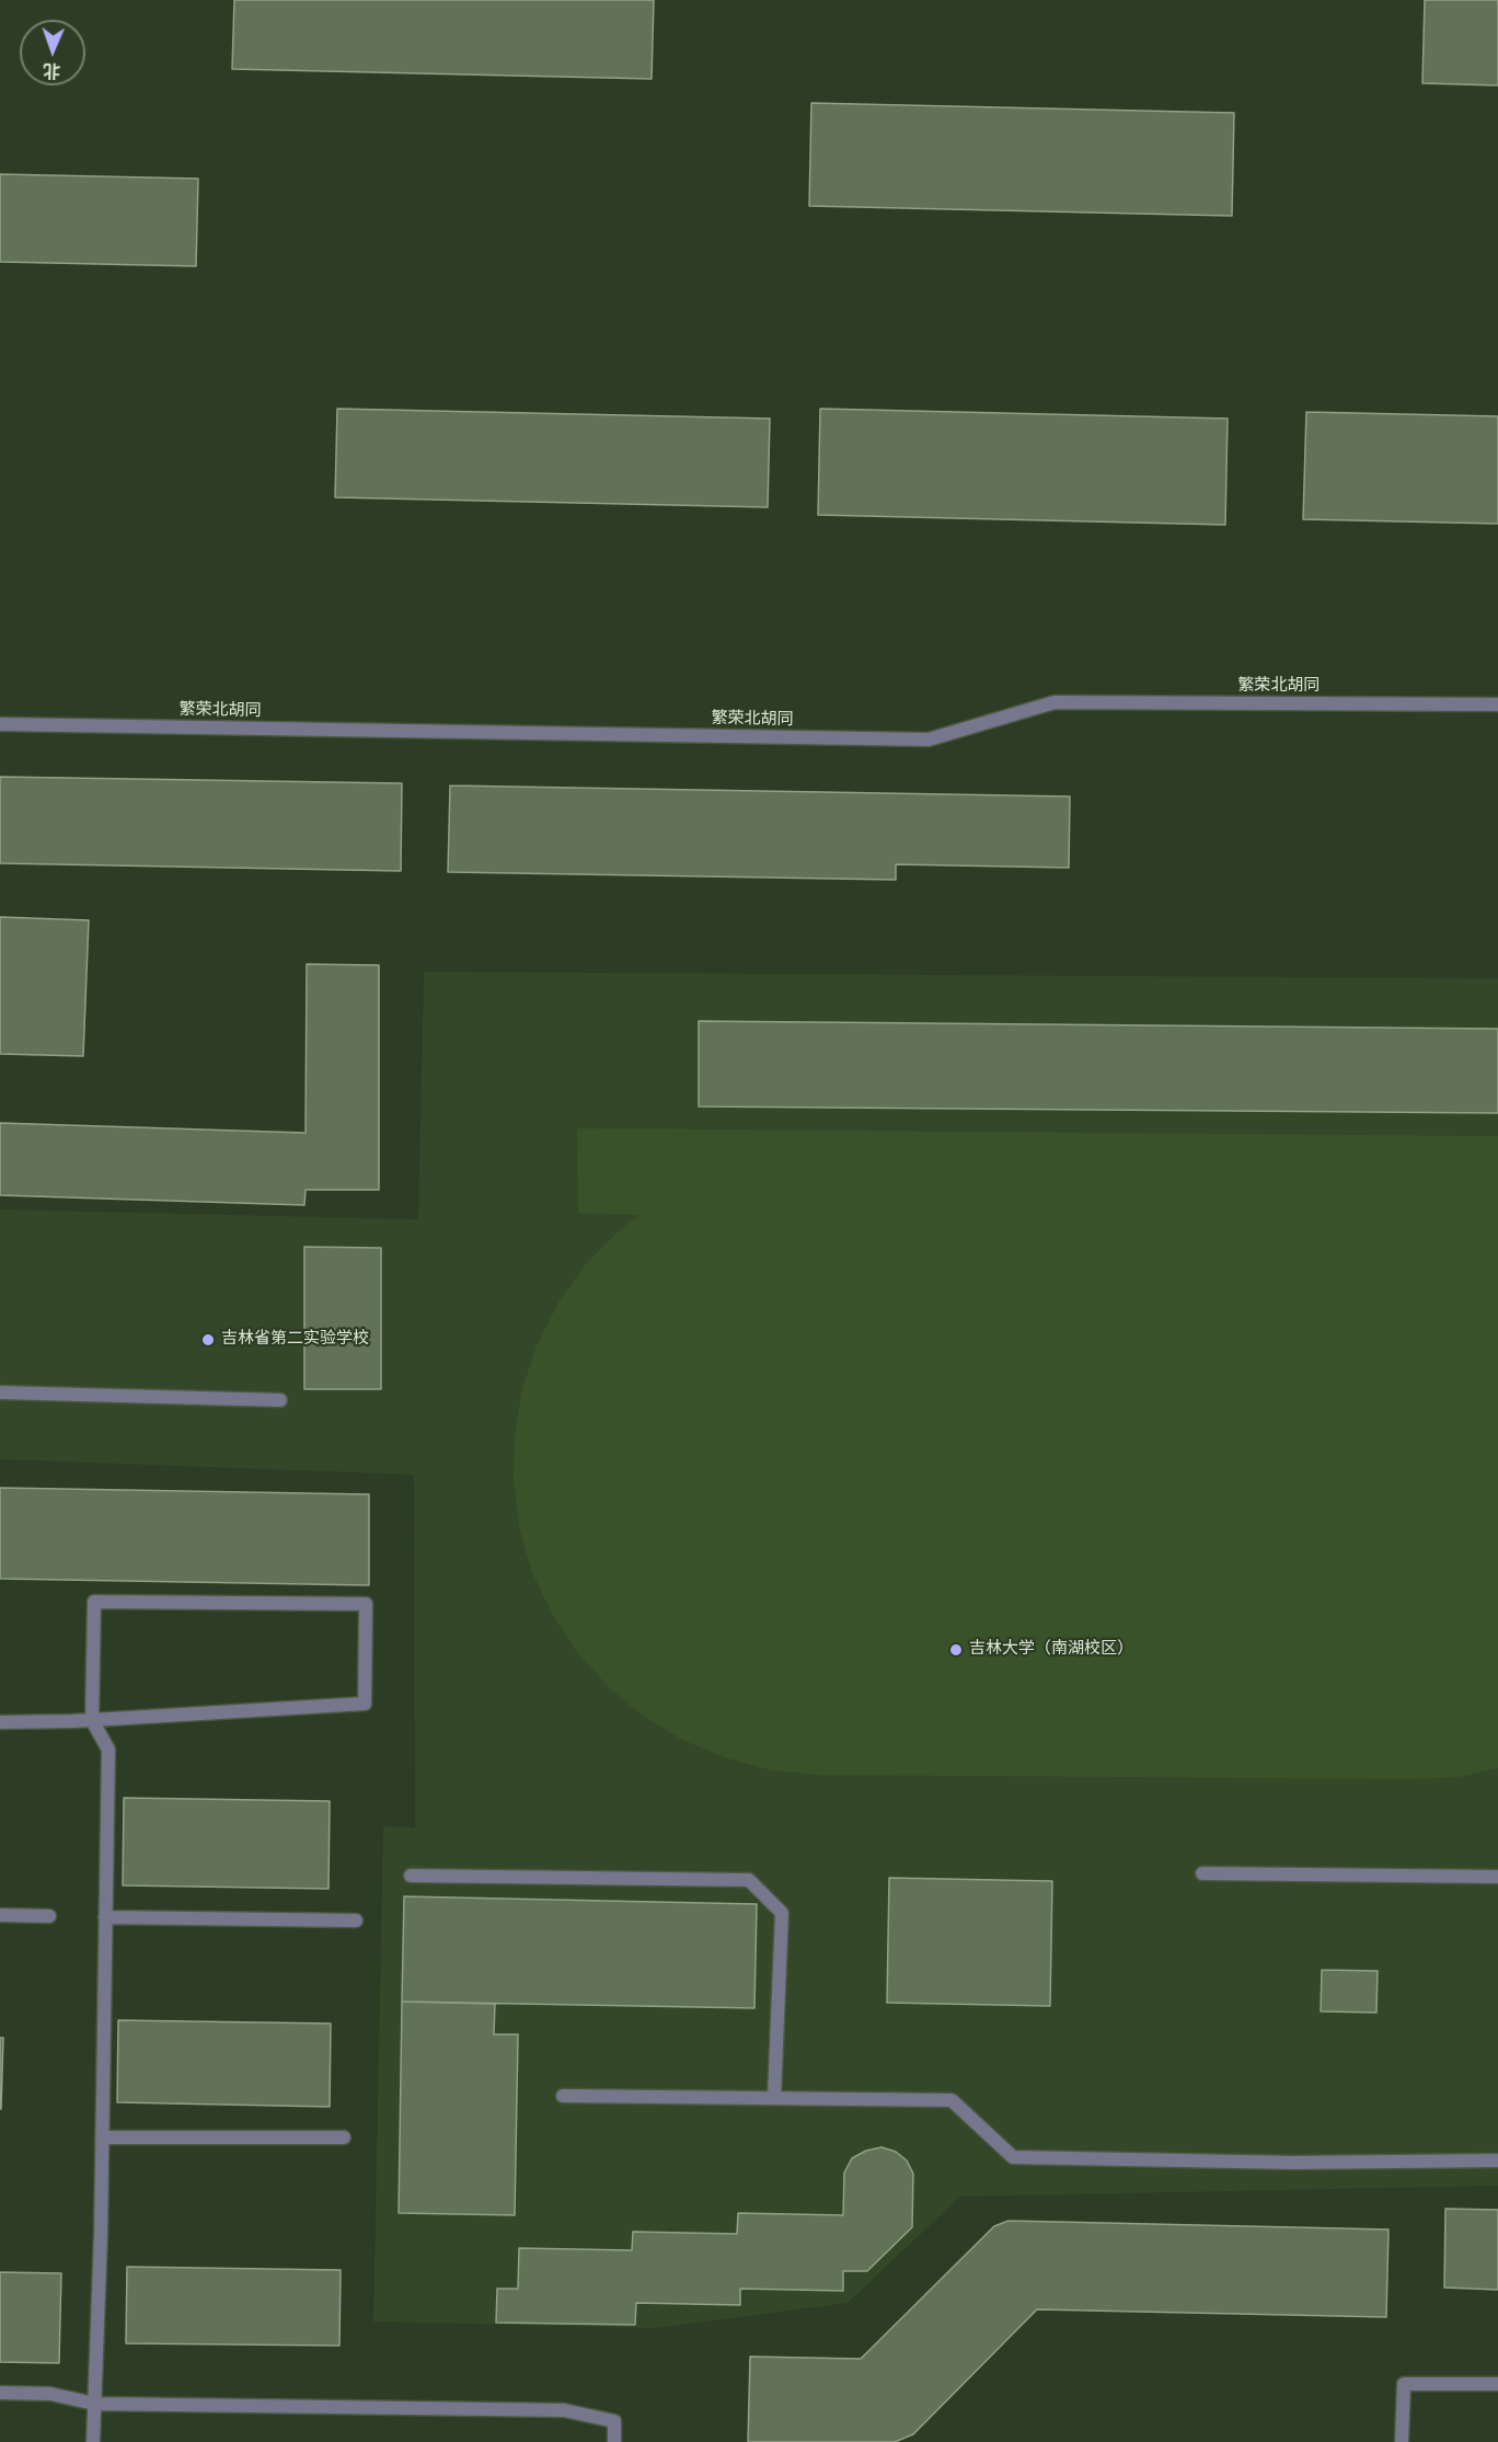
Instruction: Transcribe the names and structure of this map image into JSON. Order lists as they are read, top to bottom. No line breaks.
{"streets":{"street":["繁荣北胡同"]},"places":["吉林省第二实验学校","吉林大学（南湖校区）"],"north":"bottom"}
